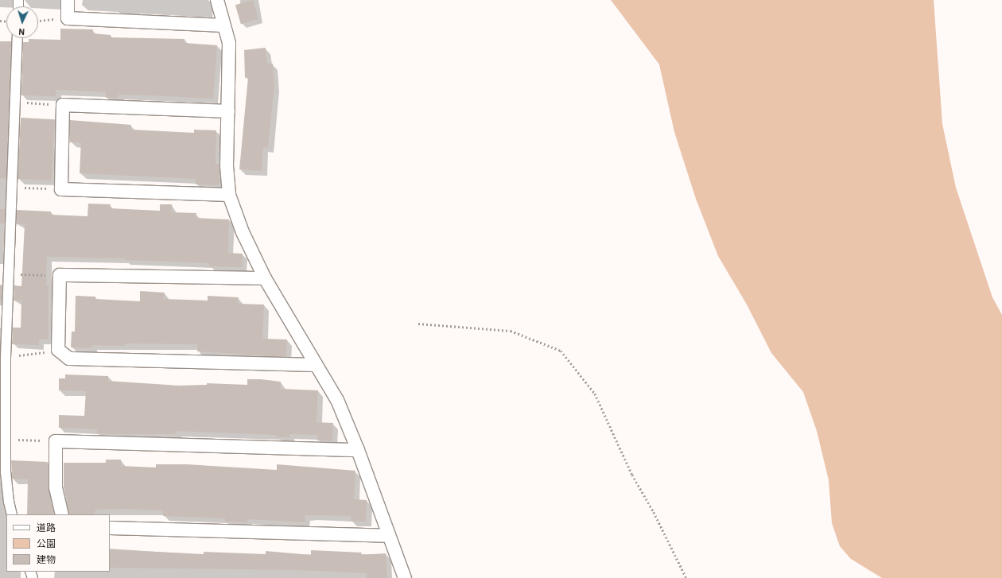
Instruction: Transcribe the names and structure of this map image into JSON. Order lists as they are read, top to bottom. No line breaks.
{"legend":["道路","公園","建物"],"north":"bottom"}
